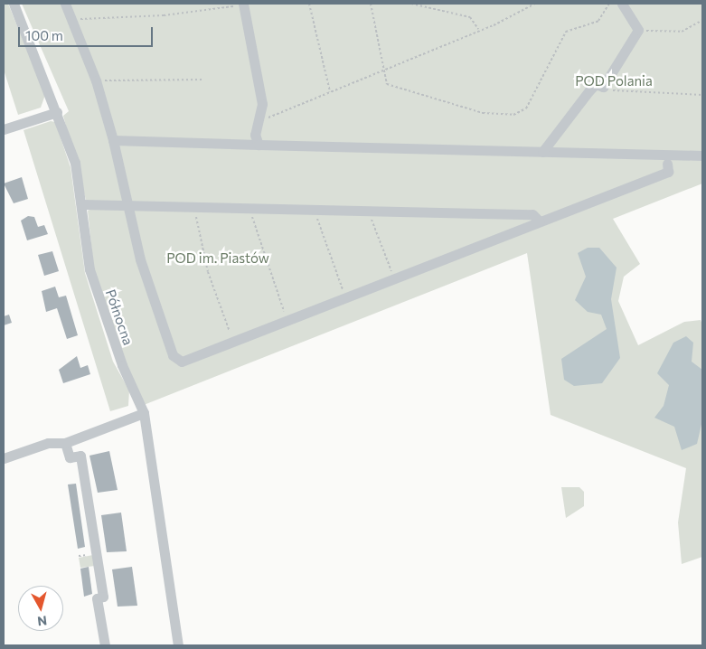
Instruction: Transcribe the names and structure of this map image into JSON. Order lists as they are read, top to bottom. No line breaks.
{"streets":{"street":["Północna"]},"parks":["POD Polania","POD im. Piastów"],"scale_bar":"100 m","north":"bottom"}
